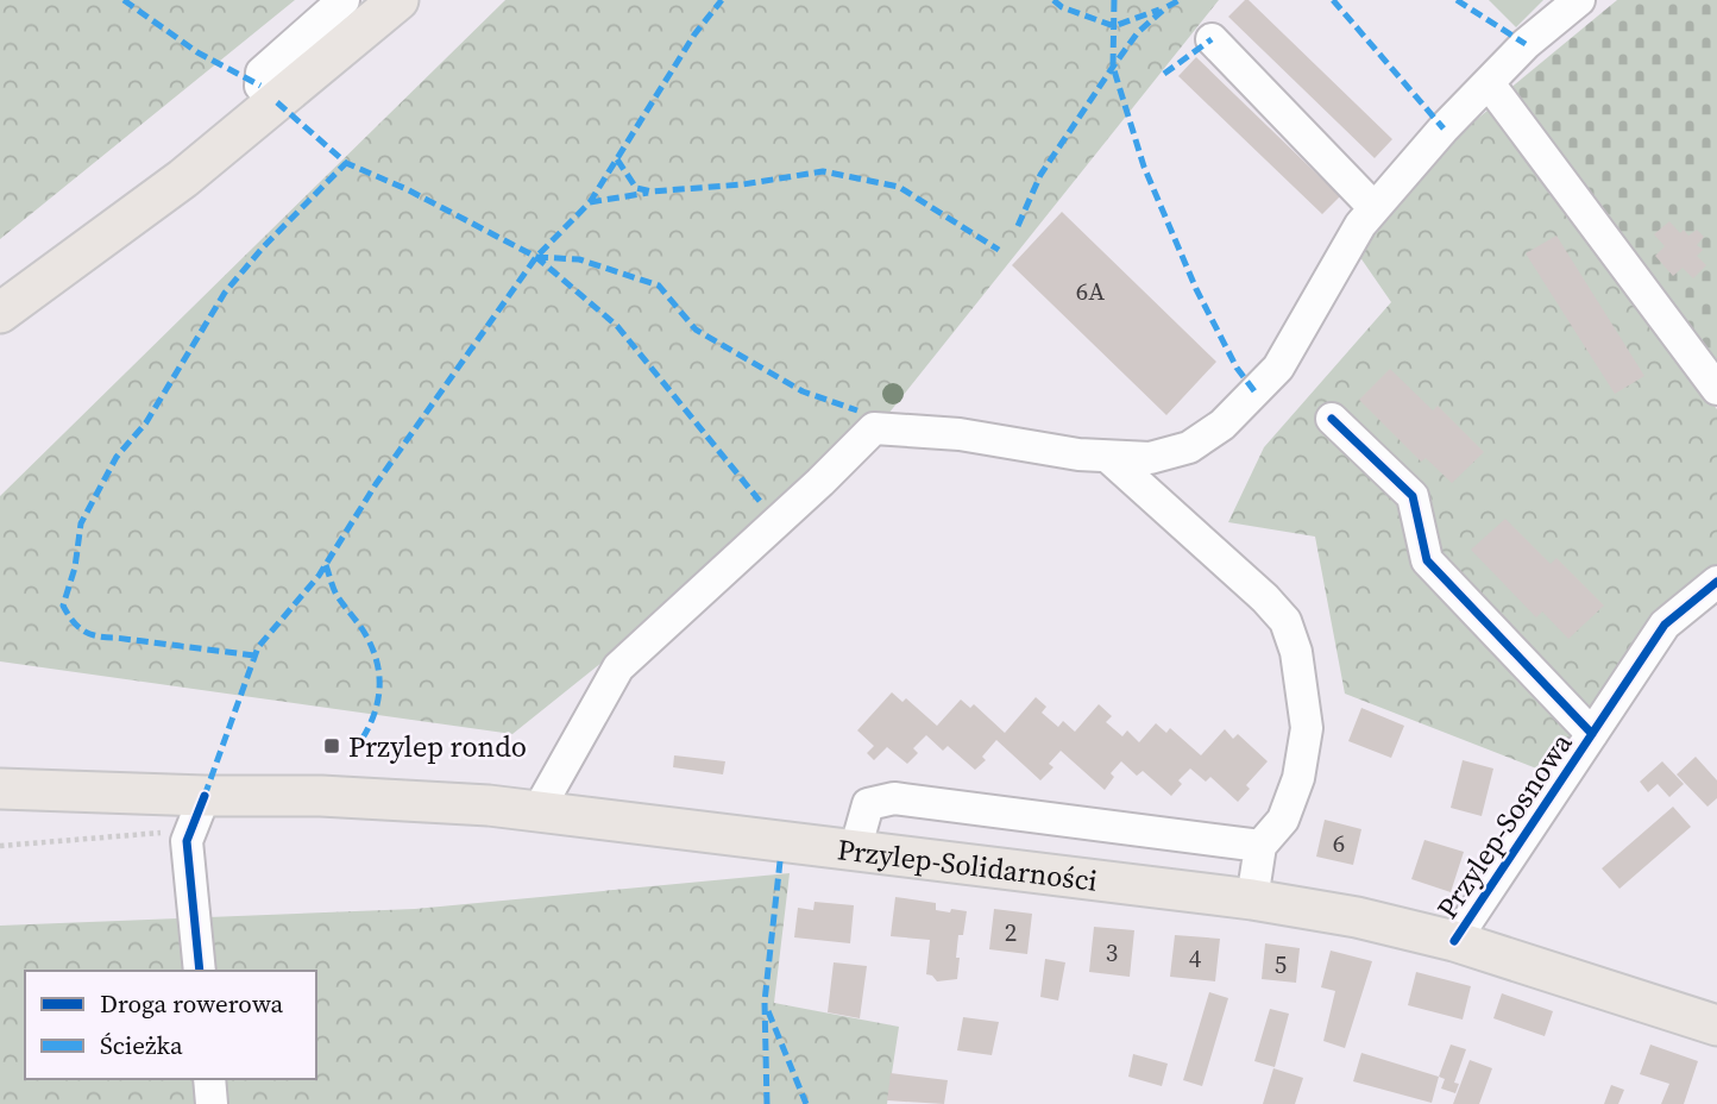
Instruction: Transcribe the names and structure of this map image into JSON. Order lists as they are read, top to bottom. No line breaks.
{"streets":{"main road":["Przylep-Solidarności"],"street":["Przylep-Sosnowa"]},"crossings":[["Przylep-Sosnowa","Przylep-Solidarności"]],"places":{"transit":["Przylep rondo"]},"house_numbers":["6A","6","2","3","4","5"],"legend":["Droga rowerowa","Ścieżka"]}
